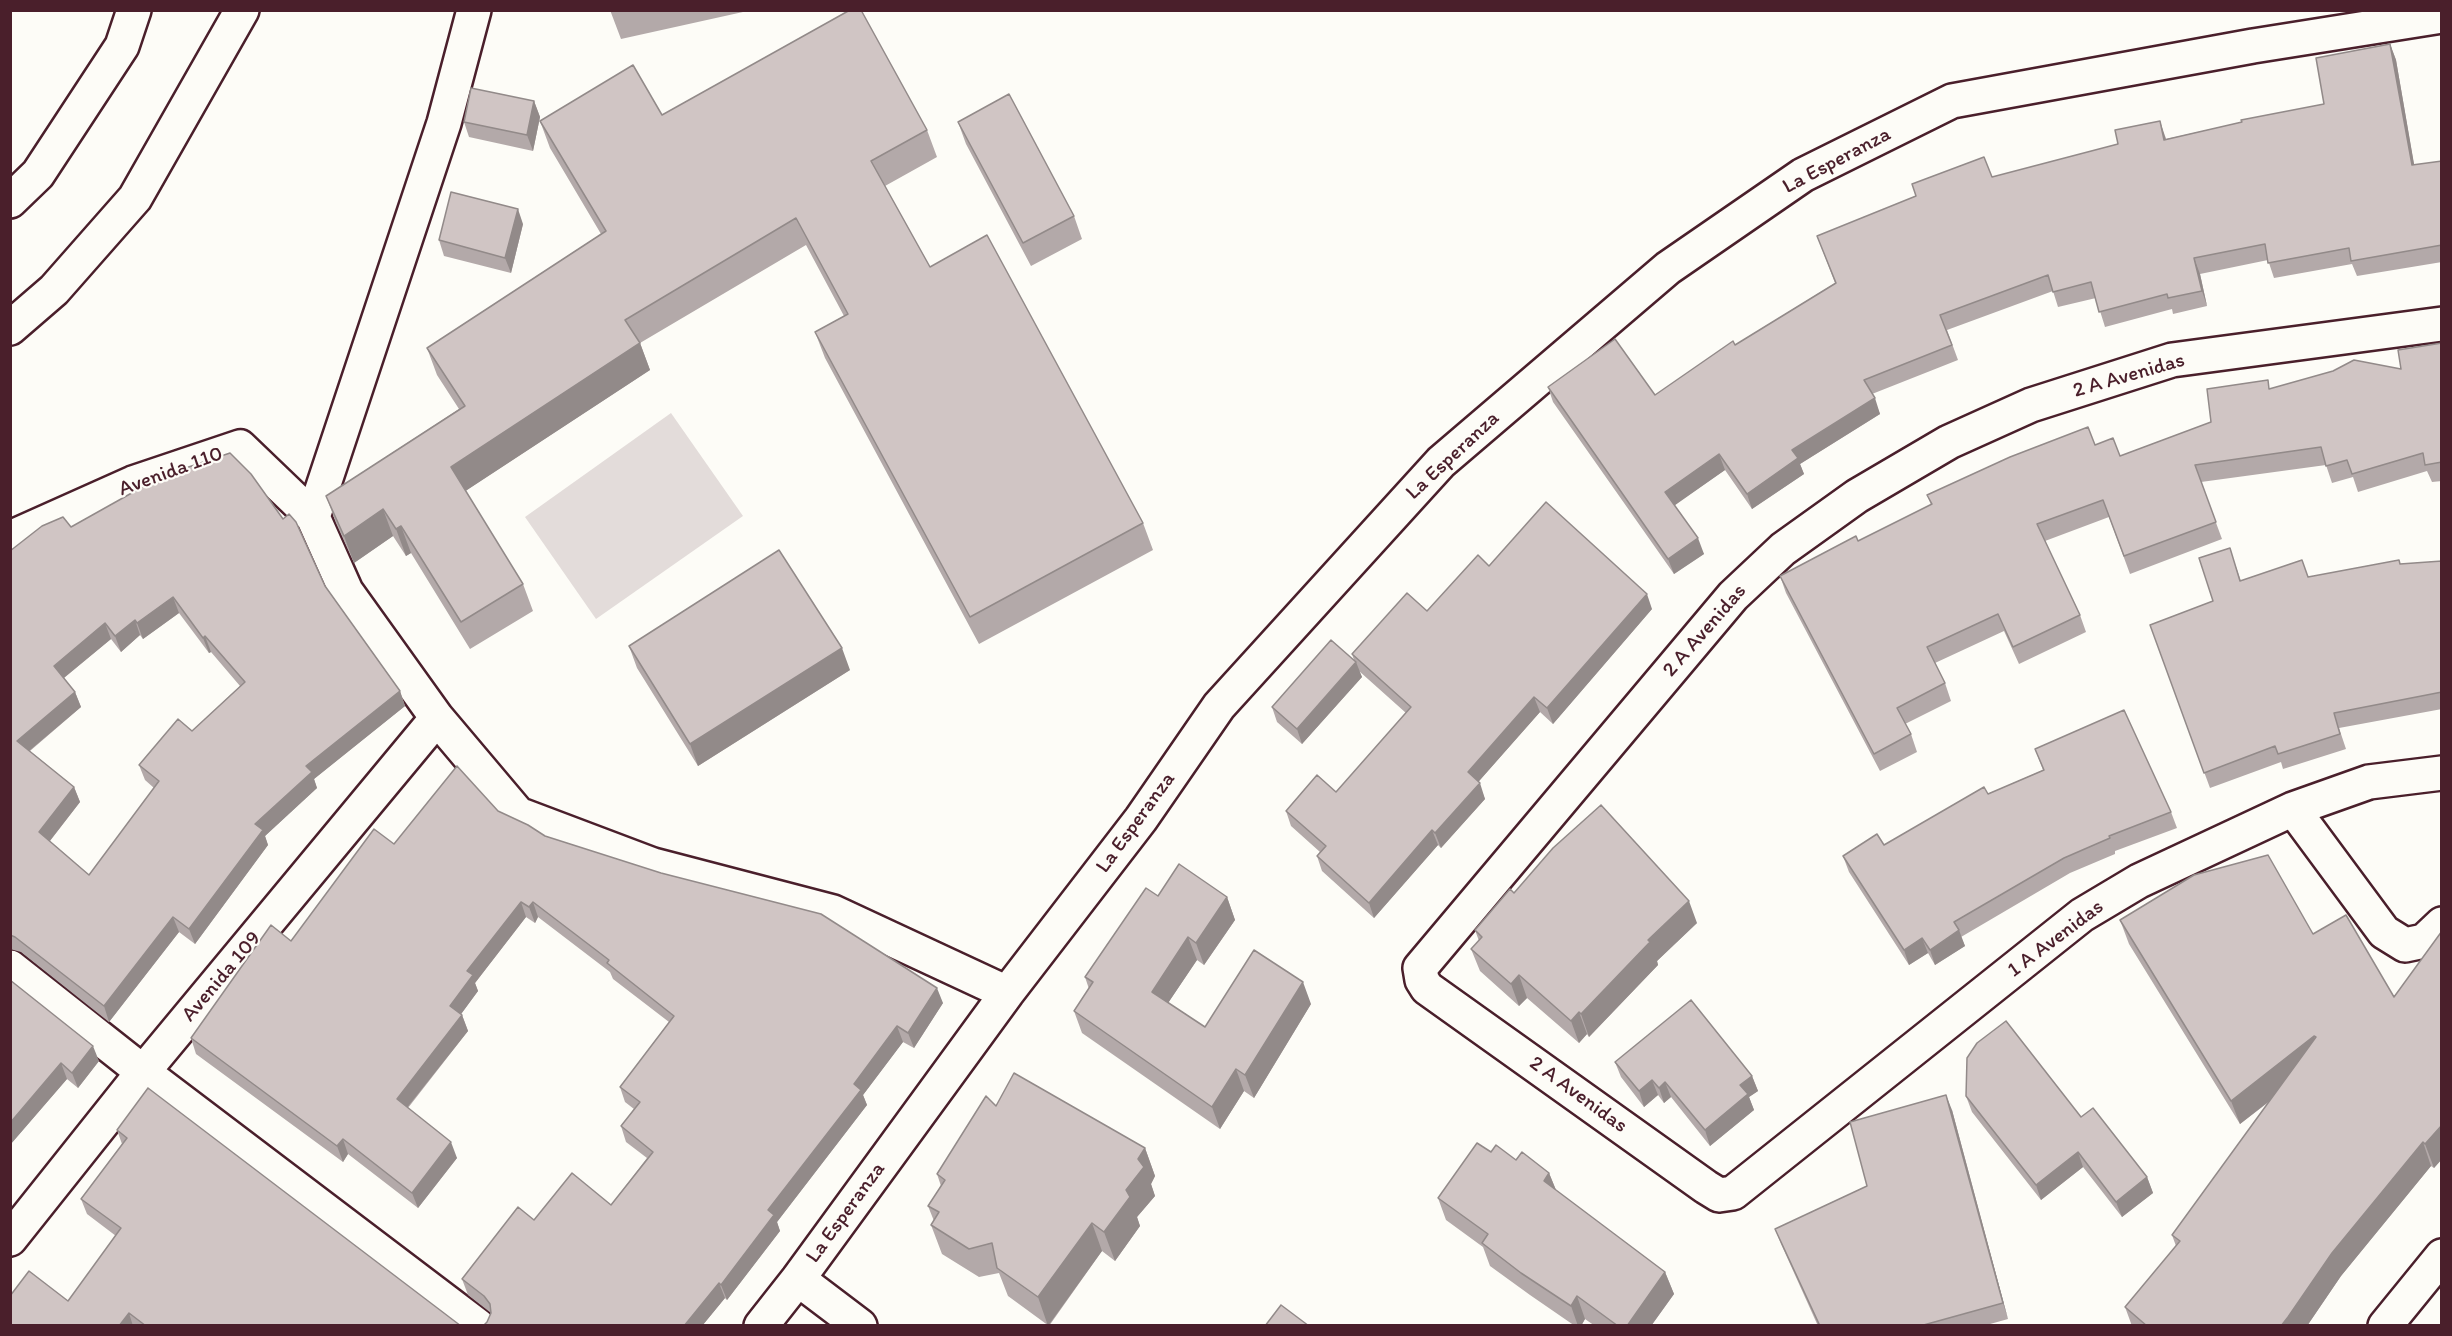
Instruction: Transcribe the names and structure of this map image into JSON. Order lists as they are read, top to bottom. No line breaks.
{"streets":{"street":["La Esperanza","2 A Avenidas","Avenida 110","1 A Avenidas","Avenida 109"]},"crossings":[["2 A Avenidas","1 A Avenidas"]]}
